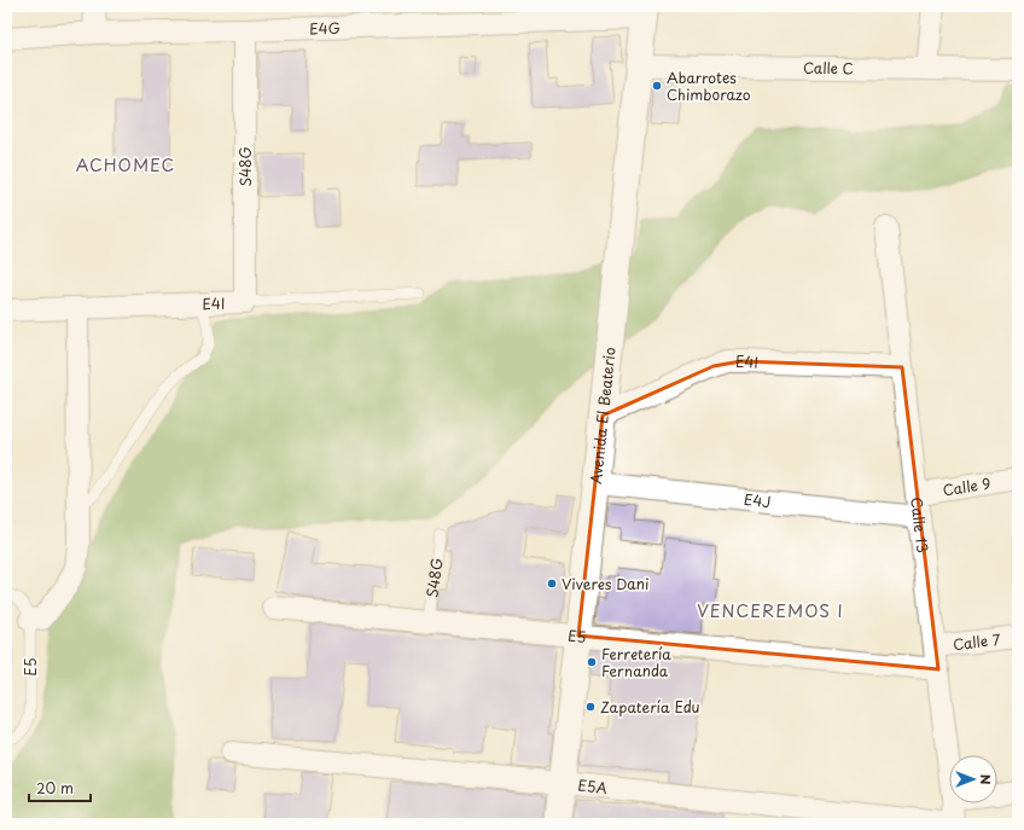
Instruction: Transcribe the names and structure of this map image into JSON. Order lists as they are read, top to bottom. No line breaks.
{"streets":{"street":["E4G","Calle C","S48G","E4I","Avenida El Beaterio","Calle 9","E4J","Calle 13","E5","Calle 7","E5A"]},"crossings":[["E4G","S48G"],["E4G","Avenida El Beaterio"],["Calle C","Avenida El Beaterio"],["S48G","E4I"],["S48G","E5"],["E4I","Avenida El Beaterio"],["E4I","Calle 13"],["Avenida El Beaterio","E4J"],["Avenida El Beaterio","E5"],["Avenida El Beaterio","E5A"],["Calle 9","Calle 13"],["E4J","Calle 13"],["Calle 13","E5"],["Calle 13","Calle 7"],["Calle 13","E5A"]],"districts":["ACHOMEC","VENCEREMOS I"],"places":["Abarrotes Chimborazo","Viveres Dani","Ferretería Fernanda","Zapatería Edu"],"scale_bar":"20 m","north":"right"}
